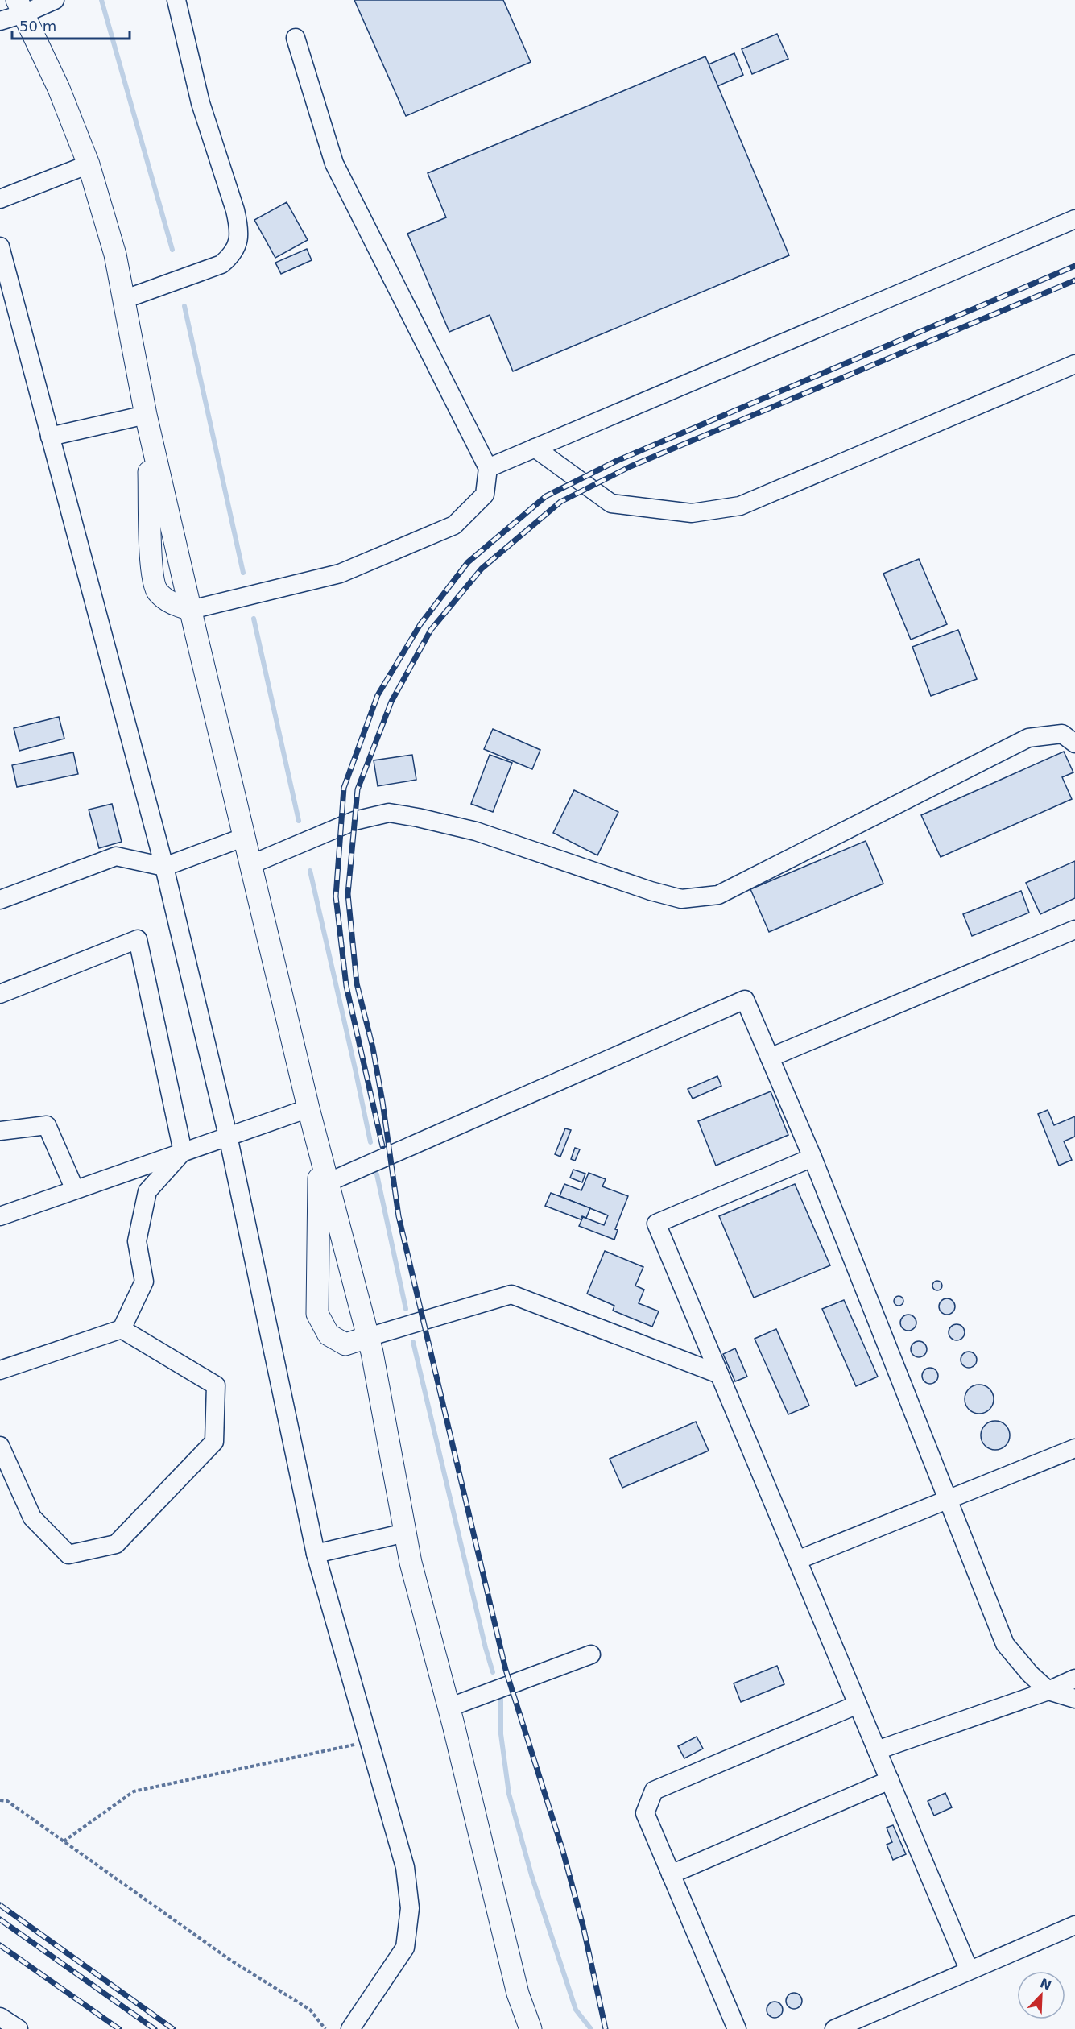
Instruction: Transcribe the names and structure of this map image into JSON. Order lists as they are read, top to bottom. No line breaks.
{"scale_bar":"50 m","north":"top right"}
